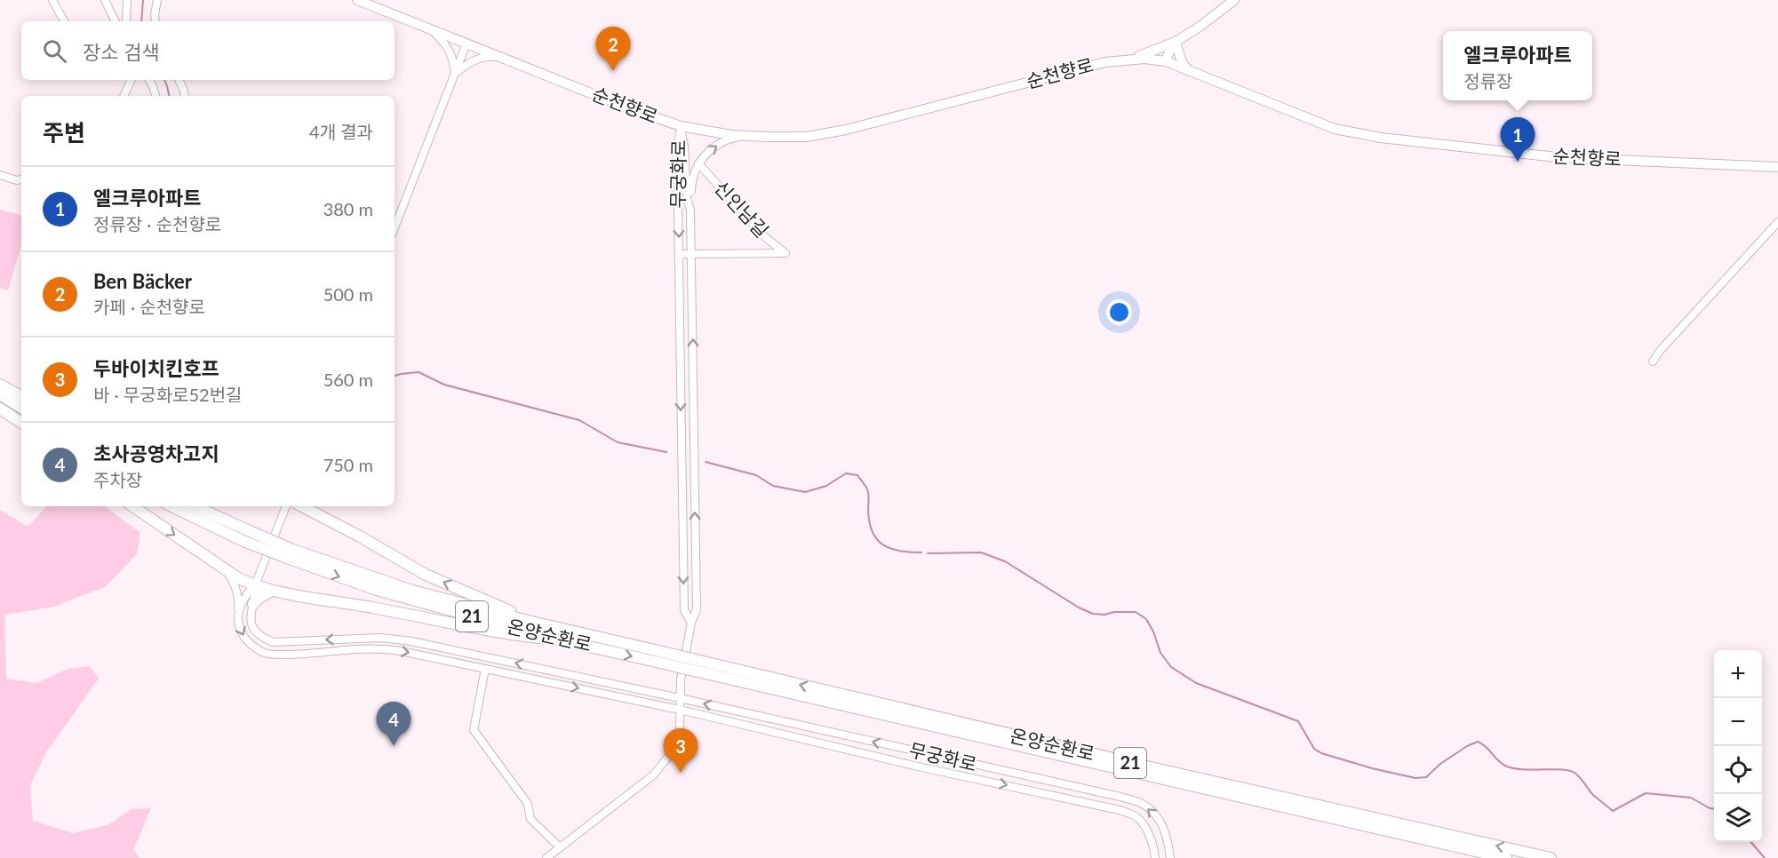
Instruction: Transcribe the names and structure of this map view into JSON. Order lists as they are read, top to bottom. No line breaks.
{"streets":{"highway":["21","온양순환로"],"main road":["순천향로"],"street":["무궁화로","신인남길"]},"crossings":[["순천향로","무궁화로"],["무궁화로","신인남길"],["21","온양순환로"]],"page":{"search":"장소 검색","pins":["2","1","4","3"],"popup":["엘크루아파트","정류장"],"heading":["주변","4개 결과"],"list":[{"mark":"1","name":"엘크루아파트","note":"정류장 · 순천향로","value":"380 m"},{"mark":"2","name":"Ben Bäcker","note":"카페 · 순천향로","value":"500 m"},{"mark":"3","name":"두바이치킨호프","note":"바 · 무궁화로52번길","value":"560 m"},{"mark":"4","name":"초사공영차고지","note":"주차장","value":"750 m"}],"map_buttons":["+","−"]}}
